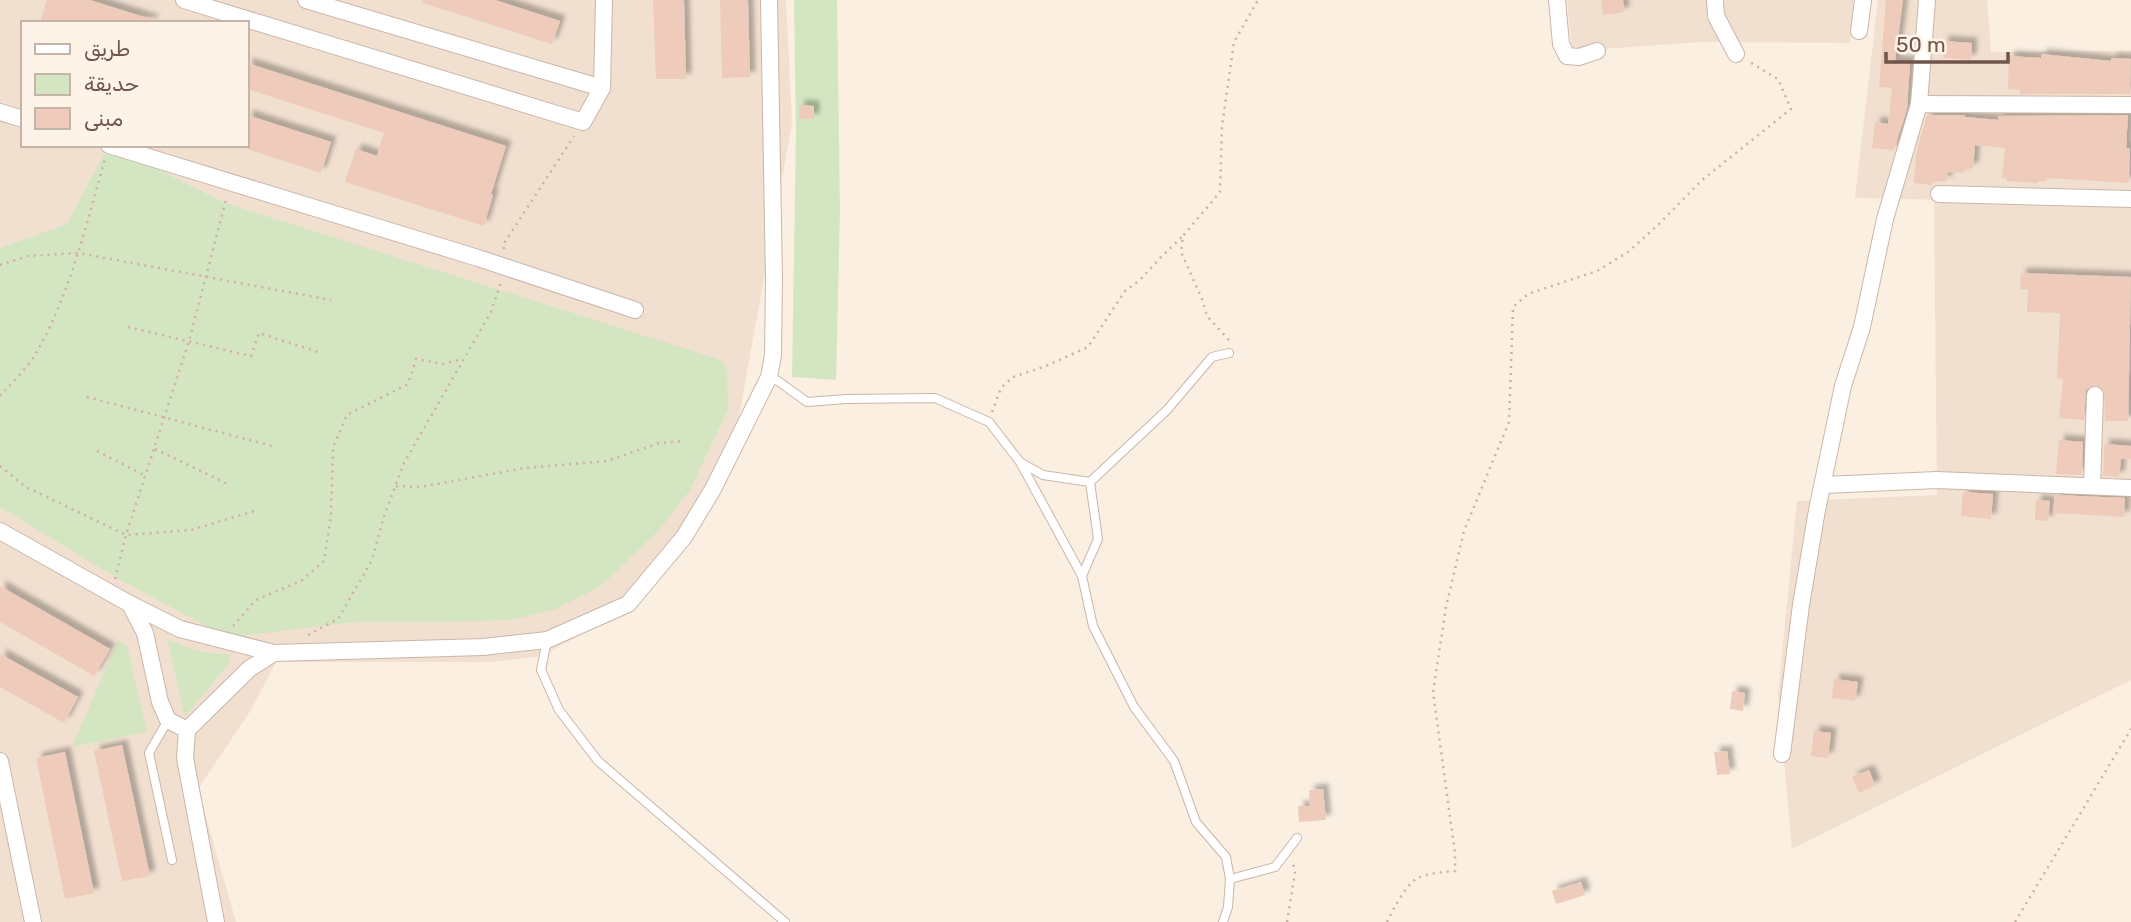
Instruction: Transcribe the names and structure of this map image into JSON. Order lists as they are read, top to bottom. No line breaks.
{"legend":["طريق","حديقة","مبنى"],"scale_bar":"50 m"}
